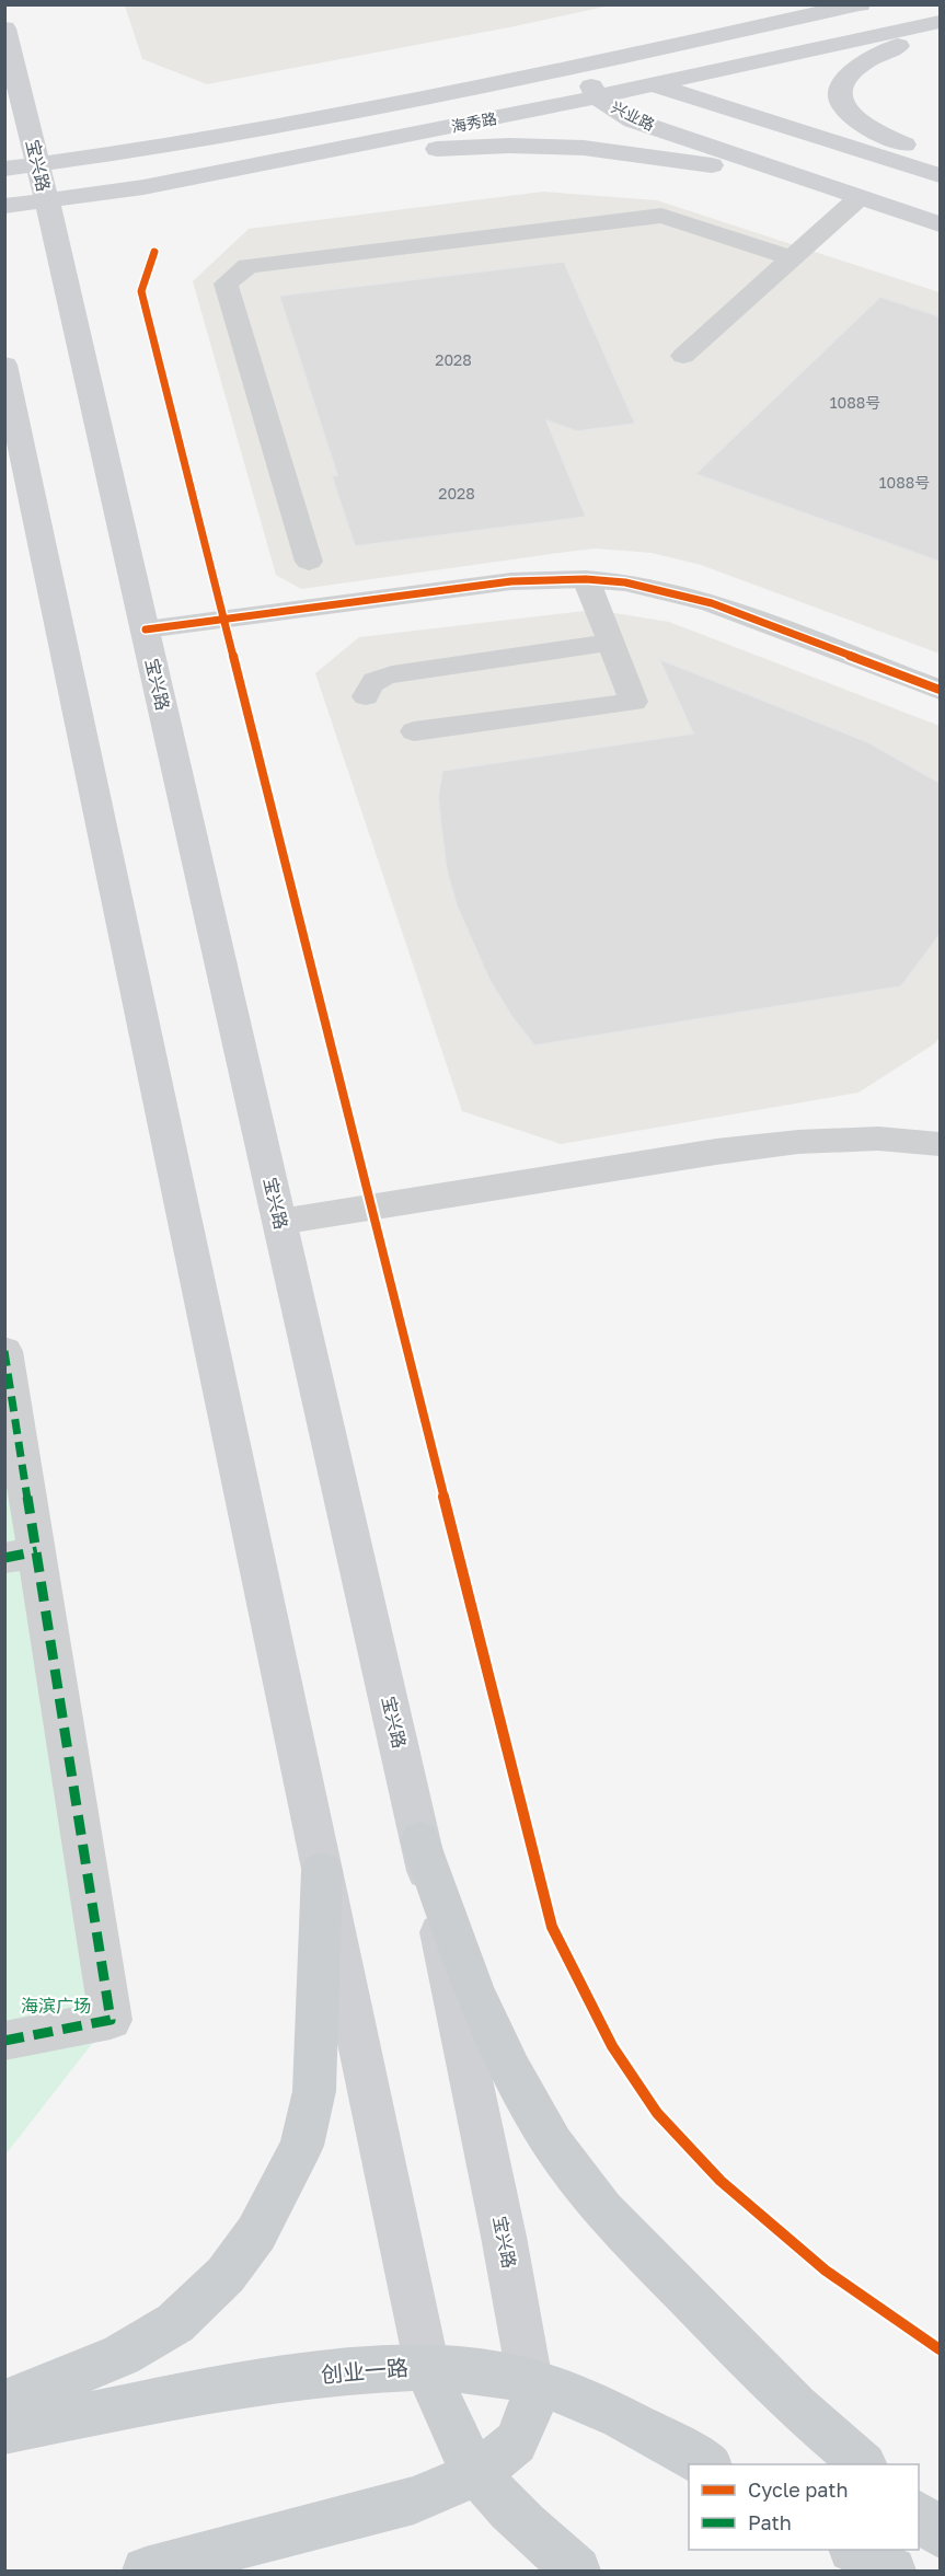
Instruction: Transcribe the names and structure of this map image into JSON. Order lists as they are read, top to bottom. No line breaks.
{"streets":{"main road":["兴业路","海秀路","宝兴路","创业一路"]},"crossings":[["兴业路","海秀路"],["海秀路","宝兴路"],["宝兴路","创业一路"]],"parks":["海滨广场"],"house_numbers":["2028","1088号","1088号","2028"],"legend":["Cycle path","Path"]}
